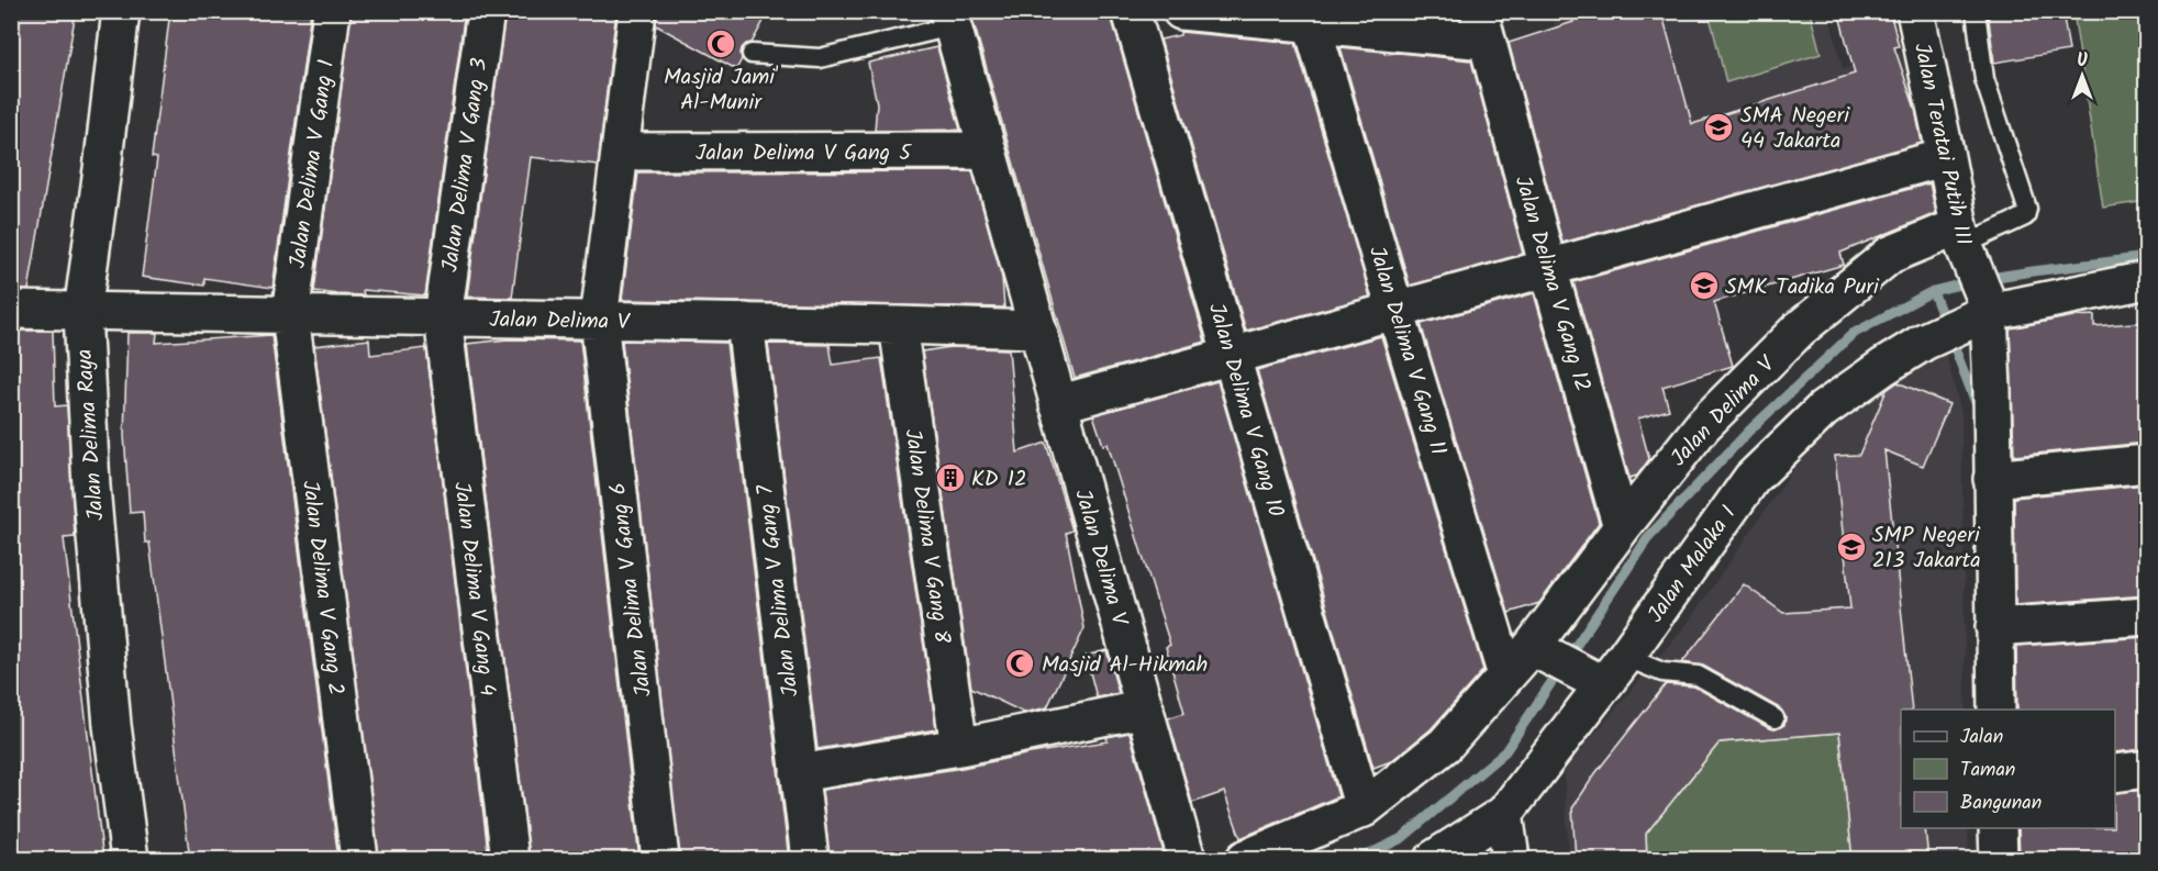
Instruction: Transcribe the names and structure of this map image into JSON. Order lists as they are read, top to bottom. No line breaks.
{"streets":{"street":["Jalan Teratai Putih III","Jalan Delima V Gang 5","Jalan Delima V Gang 1","Jalan Delima V Gang 3","Jalan Delima V Gang 12","Jalan Delima V","Jalan Delima V Gang 11","Jalan Delima V Gang 10","Jalan Delima Raya","Jalan Delima V Gang 8","Jalan Malaka I","Jalan Delima V Gang 2","Jalan Delima V Gang 4","Jalan Delima V Gang 6","Jalan Delima V Gang 7"]},"crossings":[["Jalan Teratai Putih III","Jalan Delima V"],["Jalan Teratai Putih III","Jalan Malaka I"],["Jalan Delima V Gang 5","Jalan Delima V"],["Jalan Delima V Gang 1","Jalan Delima V"],["Jalan Delima V Gang 1","Jalan Delima V Gang 2"],["Jalan Delima V Gang 3","Jalan Delima V"],["Jalan Delima V Gang 3","Jalan Delima V Gang 4"],["Jalan Delima V Gang 12","Jalan Delima V"],["Jalan Delima V","Jalan Delima V Gang 11"],["Jalan Delima V","Jalan Delima V Gang 10"],["Jalan Delima V","Jalan Delima Raya"],["Jalan Delima V","Jalan Delima V Gang 8"],["Jalan Delima V","Jalan Delima V Gang 2"],["Jalan Delima V","Jalan Delima V Gang 4"],["Jalan Delima V","Jalan Delima V Gang 6"],["Jalan Delima V","Jalan Delima V Gang 7"]],"places":{"mosque":["Masjid Jami' Al-Munir","Masjid Al-Hikmah"],"school or university":["SMA Negeri 44 Jakarta","SMK Tadika Puri","SMP Negeri 213 Jakarta"],"building":["KD 12"]},"legend":["Jalan","Taman","Bangunan"],"north":"top"}
